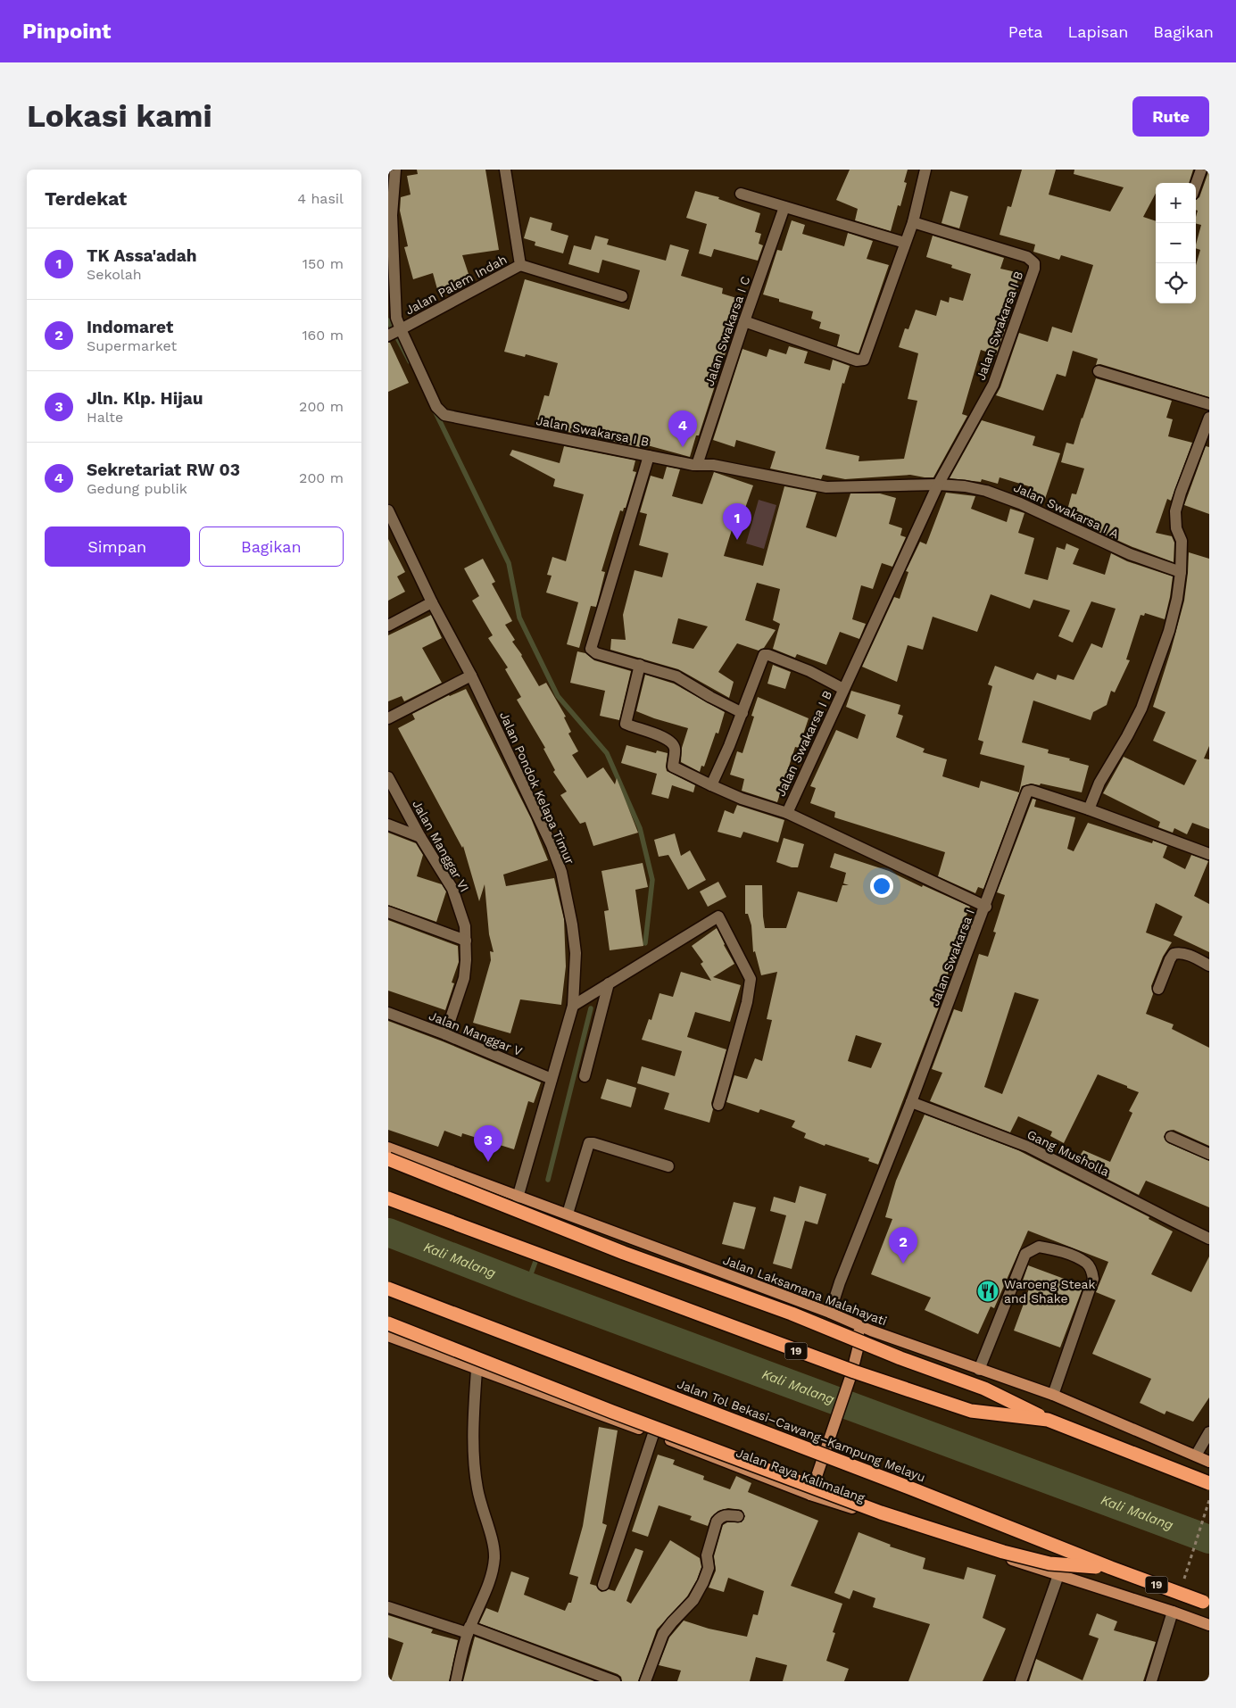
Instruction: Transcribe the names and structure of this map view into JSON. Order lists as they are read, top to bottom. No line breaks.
{"streets":{"highway":["19","Jalan Tol Bekasi–Cawang–Kampung Melayu"],"main road":["Jalan Laksamana Malahayati","Jalan Raya Kalimalang"],"street":["Jalan Palem Indah","Jalan Swakarsa I B","Jalan Swakarsa I C","Jalan Swakarsa I A","Jalan Pondok Kelapa Timur","Jalan Manggar VI","Jalan Swakarsa I","Jalan Manggar V","Gang Musholla"]},"crossings":[["Jalan Palem Indah","Jalan Swakarsa I B"],["Jalan Swakarsa I B","Jalan Swakarsa I C"],["Jalan Swakarsa I B","Jalan Swakarsa I A"],["Jalan Swakarsa I B","Jalan Swakarsa I"],["Jalan Pondok Kelapa Timur","Jalan Manggar V"],["Jalan Pondok Kelapa Timur","Jalan Laksamana Malahayati"],["Jalan Manggar VI","Jalan Manggar V"],["Jalan Swakarsa I","Gang Musholla"],["Jalan Swakarsa I","Jalan Laksamana Malahayati"]],"water":["Kali Malang"],"places":{"restaurant":["Waroeng Steak and Shake"]},"page":{"header":"Pinpoint","nav":["Peta","Lapisan","Bagikan"],"buttons":["Rute",["Simpan","Bagikan"]],"title":"Lokasi kami","heading":["Terdekat","4 hasil"],"map_buttons":["+","−"],"list":[{"mark":"1","name":"TK Assa'adah","note":"Sekolah","value":"150 m"},{"mark":"2","name":"Indomaret","note":"Supermarket","value":"160 m"},{"mark":"3","name":"Jln. Klp. Hijau","note":"Halte","value":"200 m"},{"mark":"4","name":"Sekretariat RW 03","note":"Gedung publik","value":"200 m"}],"pins":["4","1","3","2"]}}
